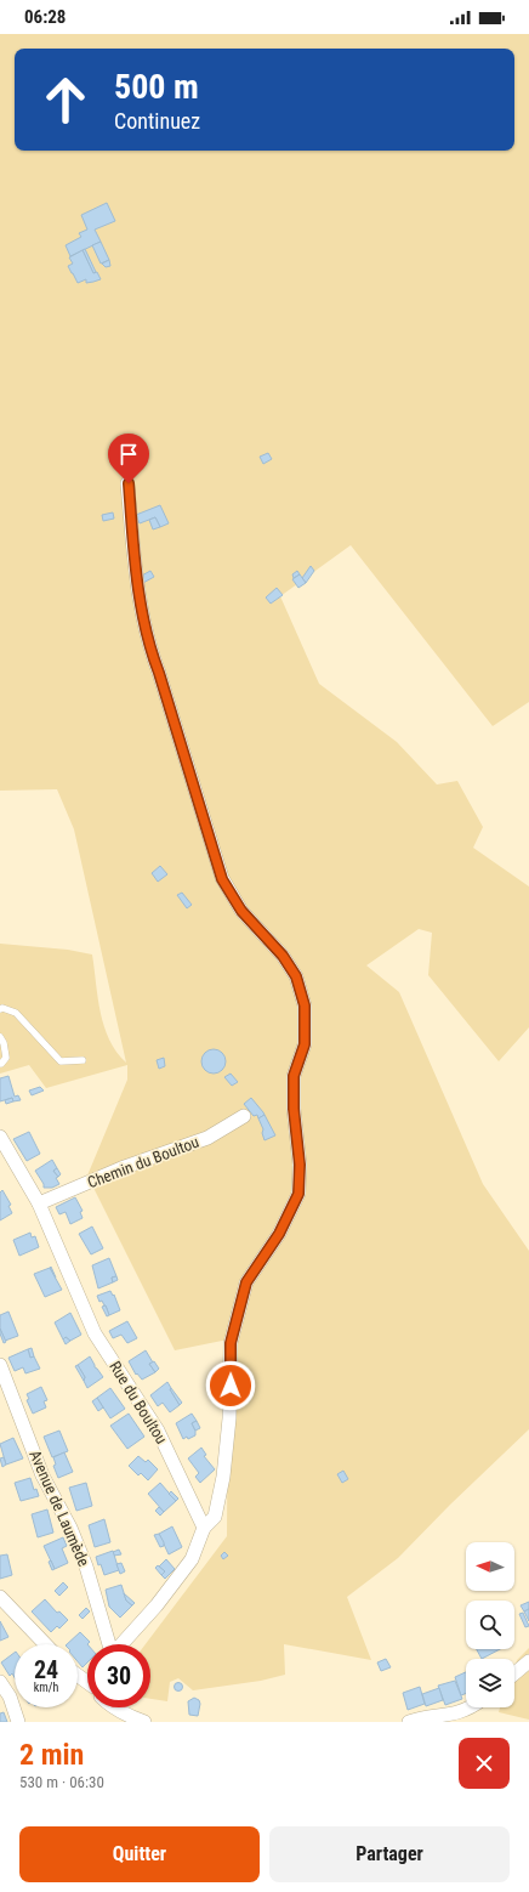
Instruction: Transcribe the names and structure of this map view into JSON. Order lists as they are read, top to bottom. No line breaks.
{"streets":{"street":["Chemin du Boultou","Rue du Boultou","Avenue de Laumède"]},"crossings":[["Chemin du Boultou","Rue du Boultou"]],"north":"left","page":{"status":"06:28","turn":["500 m","Continuez"],"speed":"24 km/h","limit":"30","heading":["2 min","530 m · 06:30"],"buttons":["Quitter","Partager"]}}
